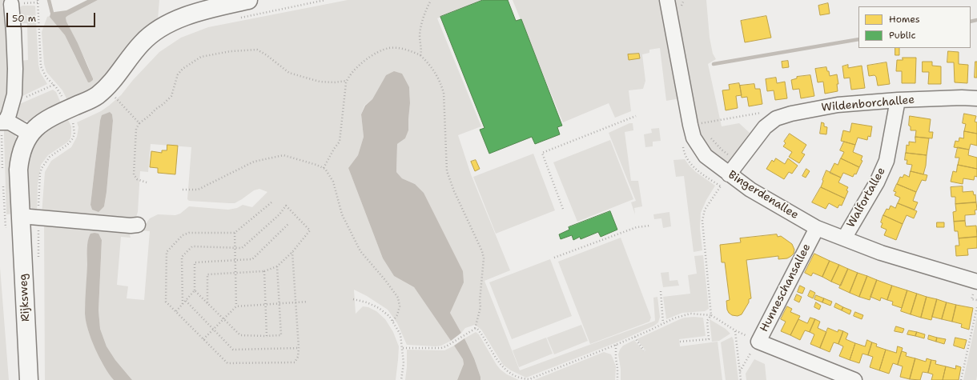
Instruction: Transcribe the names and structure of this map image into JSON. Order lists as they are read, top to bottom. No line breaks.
{"streets":{"street":["Wildenborchallee","Bingerdenallee","Walfortallee","Hunneschansallee","Rijksweg"]},"crossings":[["Wildenborchallee","Bingerdenallee"],["Wildenborchallee","Walfortallee"],["Bingerdenallee","Walfortallee"],["Bingerdenallee","Hunneschansallee"]],"legend":["Homes","Public"],"scale_bar":"50 m"}
